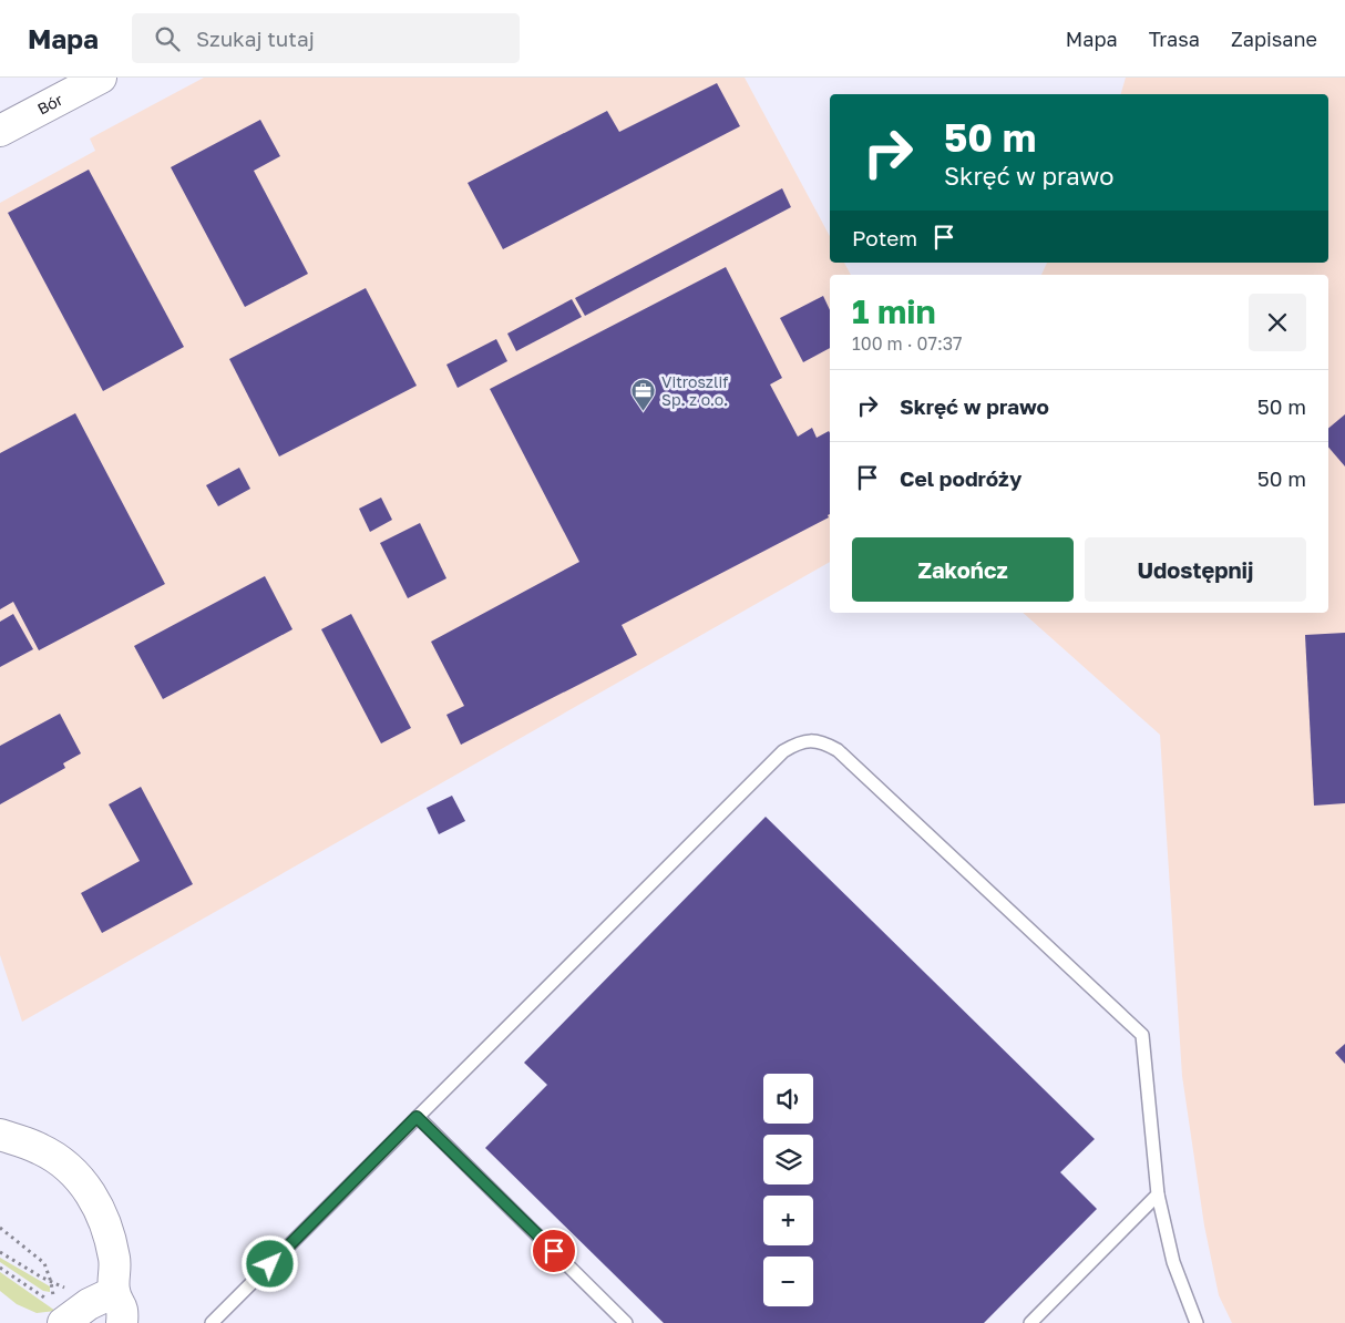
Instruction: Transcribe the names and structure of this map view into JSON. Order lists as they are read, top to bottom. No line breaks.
{"streets":{"main road":["Bór"]},"places":{"office":["Vitroszlif Sp. z o.o."]},"page":{"header":"Mapa","search":"Szukaj tutaj","nav":["Mapa","Trasa","Zapisane"],"turn":["50 m","Skręć w prawo"],"then":"Potem","heading":["1 min","100 m · 07:37"],"list":[{"name":"Skręć w prawo","value":"50 m"},{"name":"Cel podróży","value":"50 m"}],"buttons":["Zakończ","Udostępnij"],"map_buttons":["+","−"]}}
